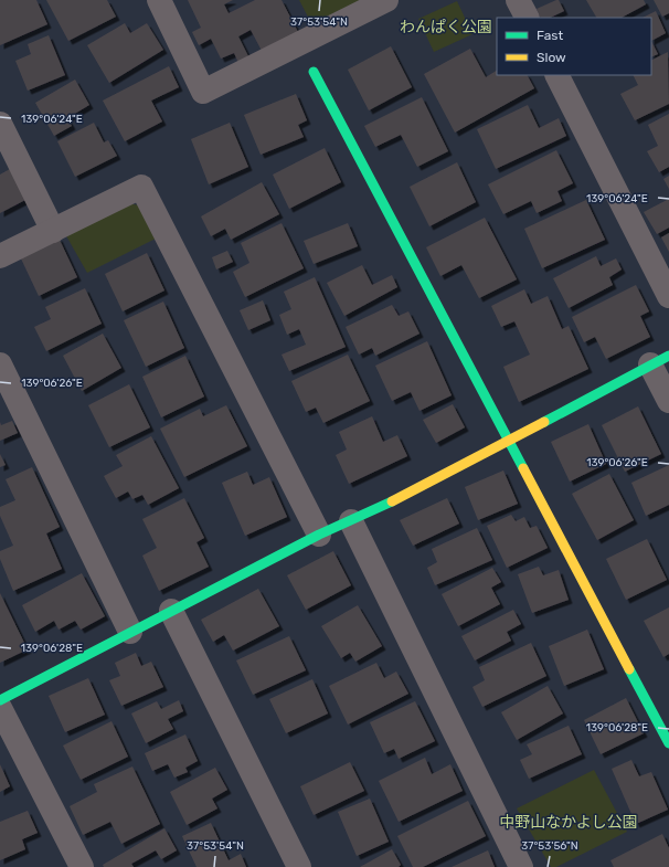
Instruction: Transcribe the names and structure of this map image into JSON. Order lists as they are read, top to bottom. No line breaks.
{"parks":["わんぱく公園","中野山なかよし公園"],"legend":["Fast","Slow"],"coordinates":["37°53'54\"N","139°06'24\"E","139°06'26\"E","139°06'28\"E","37°53'56\"N"]}
